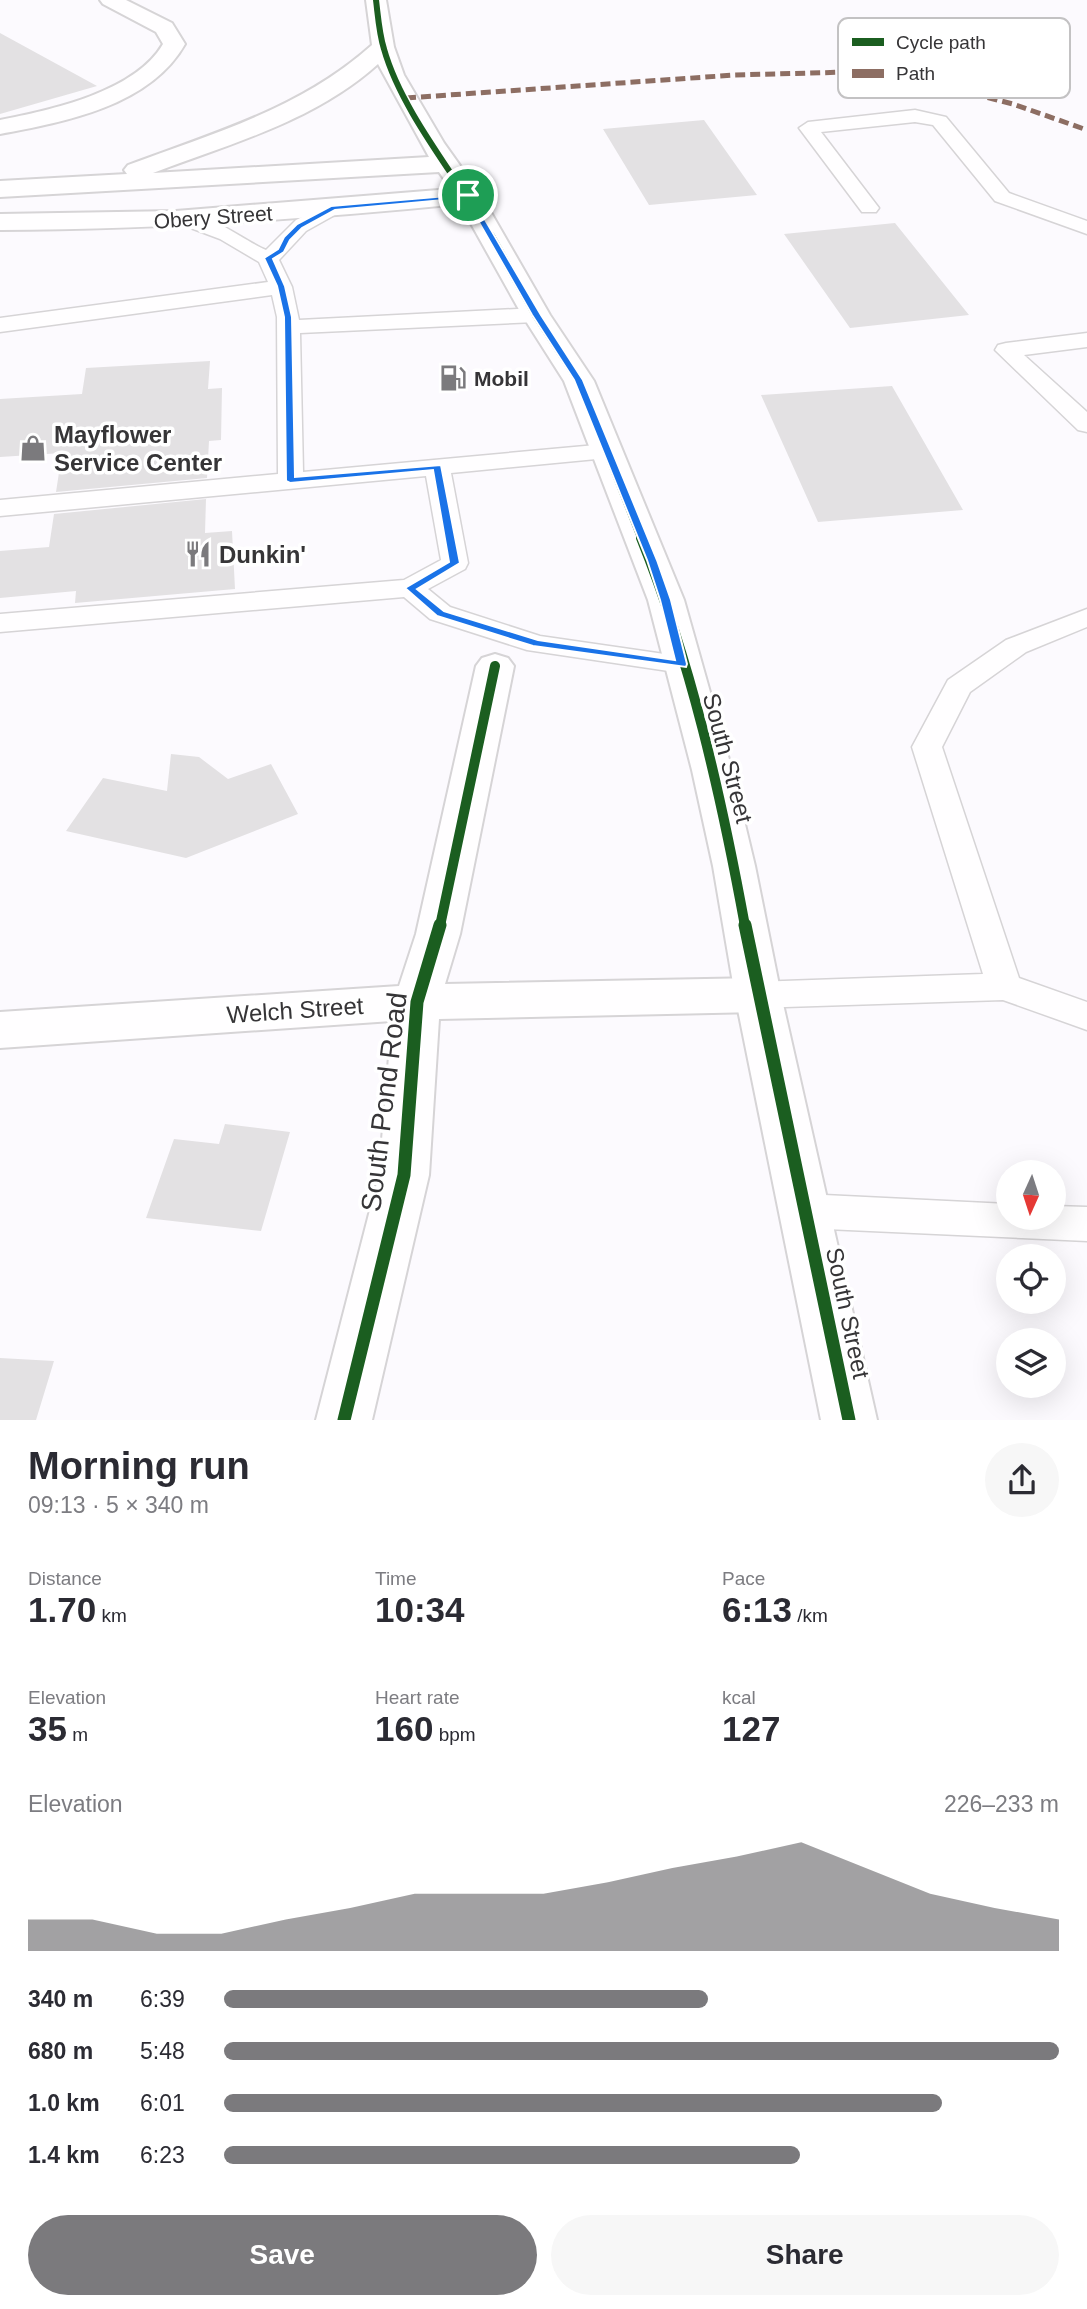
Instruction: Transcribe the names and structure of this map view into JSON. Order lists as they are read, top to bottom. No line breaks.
{"streets":{"street":["Obery Street","South Street","Welch Street","South Pond Road"]},"crossings":[["Obery Street","South Street"],["South Street","Welch Street"],["Welch Street","South Pond Road"]],"places":{"fuel station":["Mobil"],"shop":["Mayflower Service Center"],"restaurant":["Dunkin'"]},"legend":["Cycle path","Path"],"north":"bottom","page":{"heading":["Morning run","09:13 · 5 × 340 m"],"stats":[["Distance","1.70 km"],["Time","10:34"],["Pace","6:13 /km"],["Elevation","35 m"],["Heart rate","160 bpm"],["kcal","127"]],"chart":["Elevation","226–233 m"],"list":[{"name":"340 m","note":"6:39"},{"name":"680 m","note":"5:48"},{"name":"1.0 km","note":"6:01"},{"name":"1.4 km","note":"6:23"}],"buttons":["Save","Share"]}}
